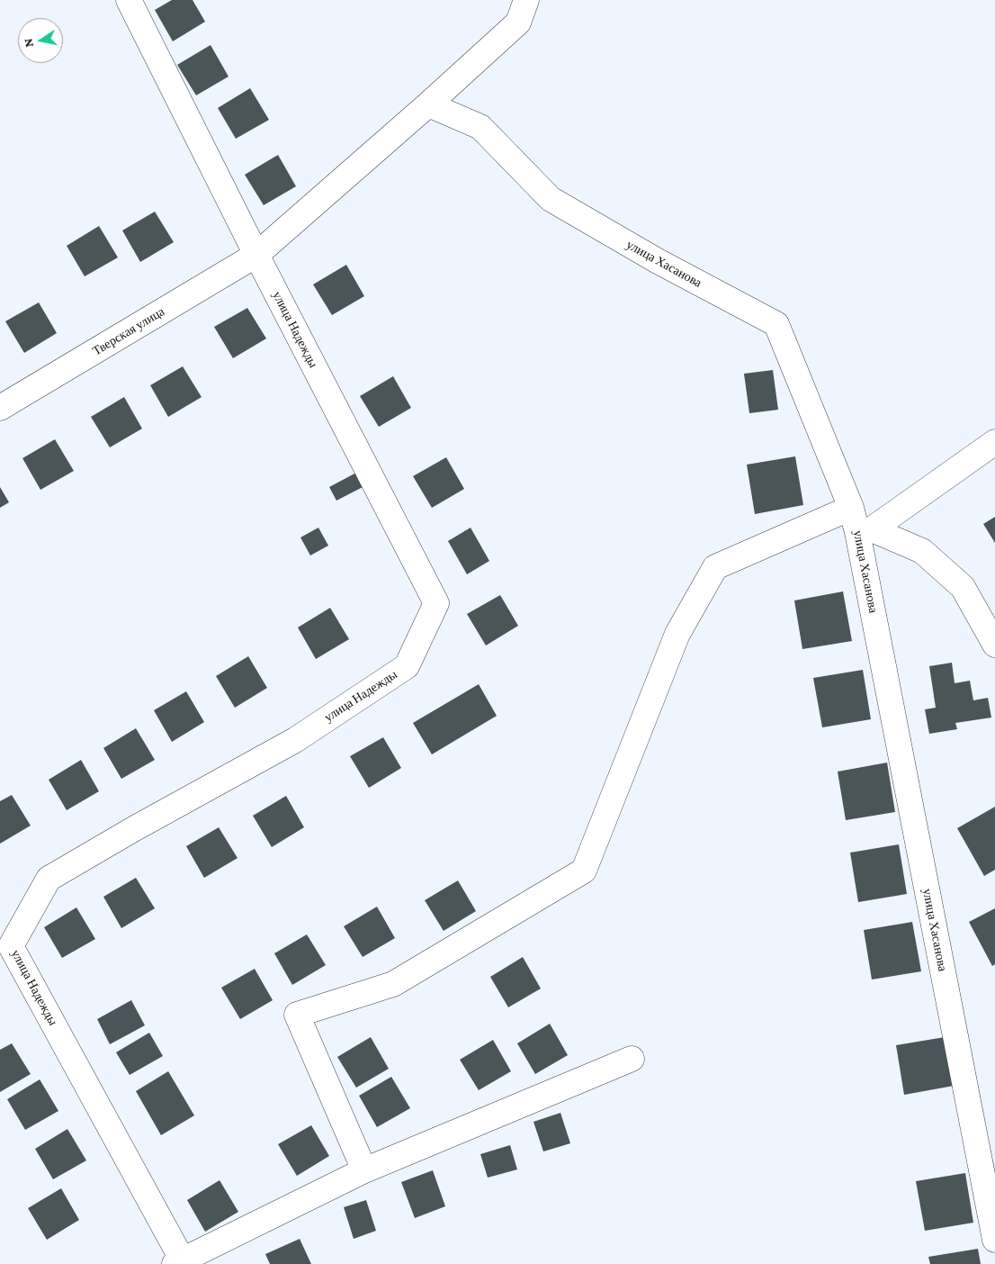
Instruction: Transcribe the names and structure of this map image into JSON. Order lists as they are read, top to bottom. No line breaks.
{"streets":{"street":["улица Хасанова","улица Надежды","Тверская улица"]},"crossings":[["улица Хасанова","Тверская улица"],["улица Надежды","Тверская улица"]],"north":"left"}
